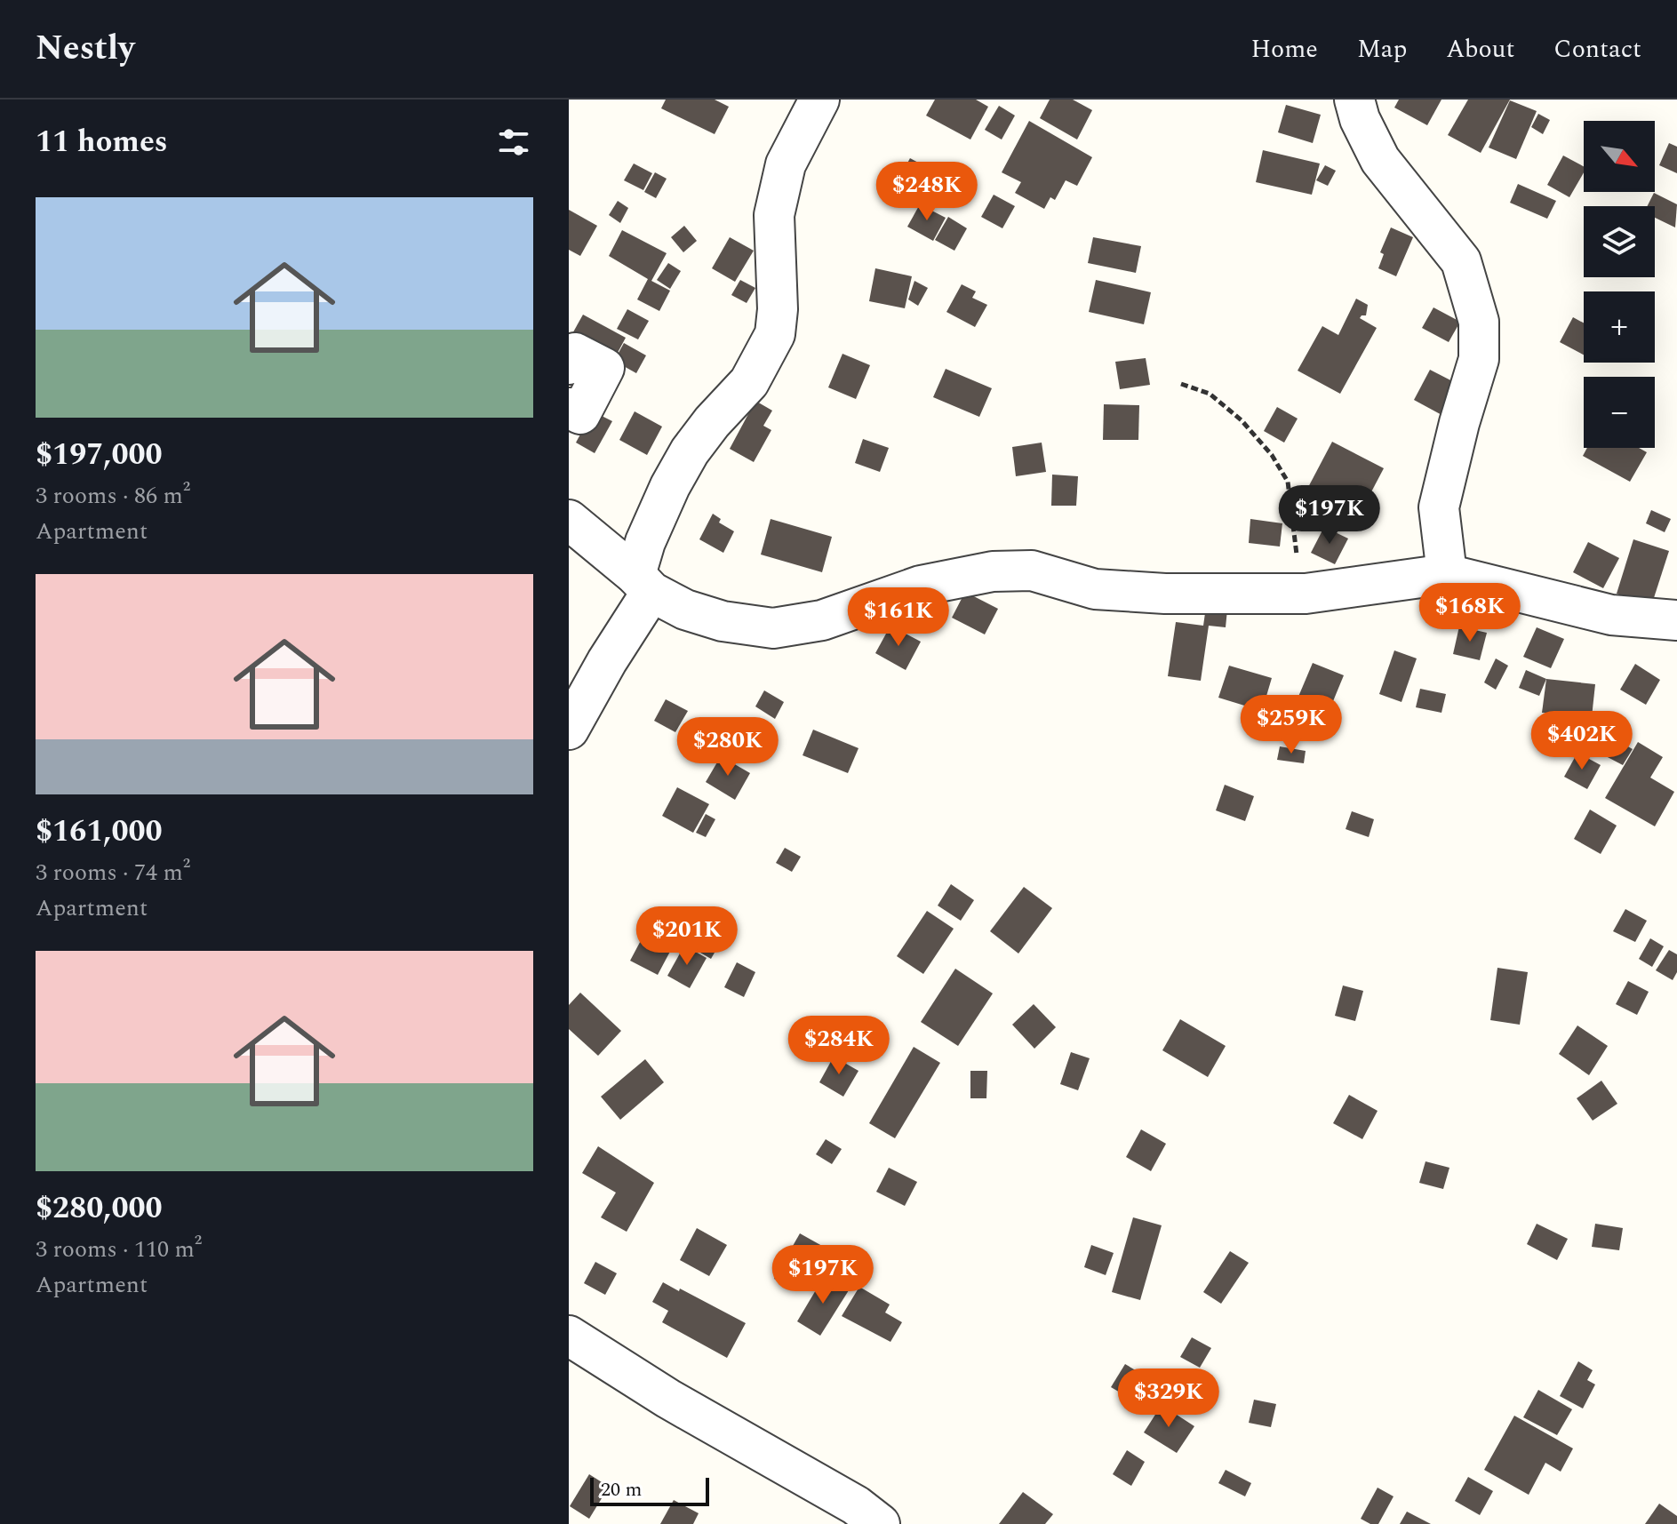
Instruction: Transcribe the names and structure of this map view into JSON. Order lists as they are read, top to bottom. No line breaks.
{"scale_bar":"20 m","north":"bottom right","page":{"header":"Nestly","nav":["Home","Map","About","Contact"],"heading":"11 homes","map_buttons":["+","−"],"price":["$248K","$197K","$168K","$161K","$259K","$402K","$280K","$201K","$284K","$197K","$329K"],"list":[{"name":"$197,000","note":"3 rooms · 86 m² · Apartment"},{"name":"$161,000","note":"3 rooms · 74 m² · Apartment"},{"name":"$280,000","note":"3 rooms · 110 m² · Apartment"}],"scale":"20 m"}}
